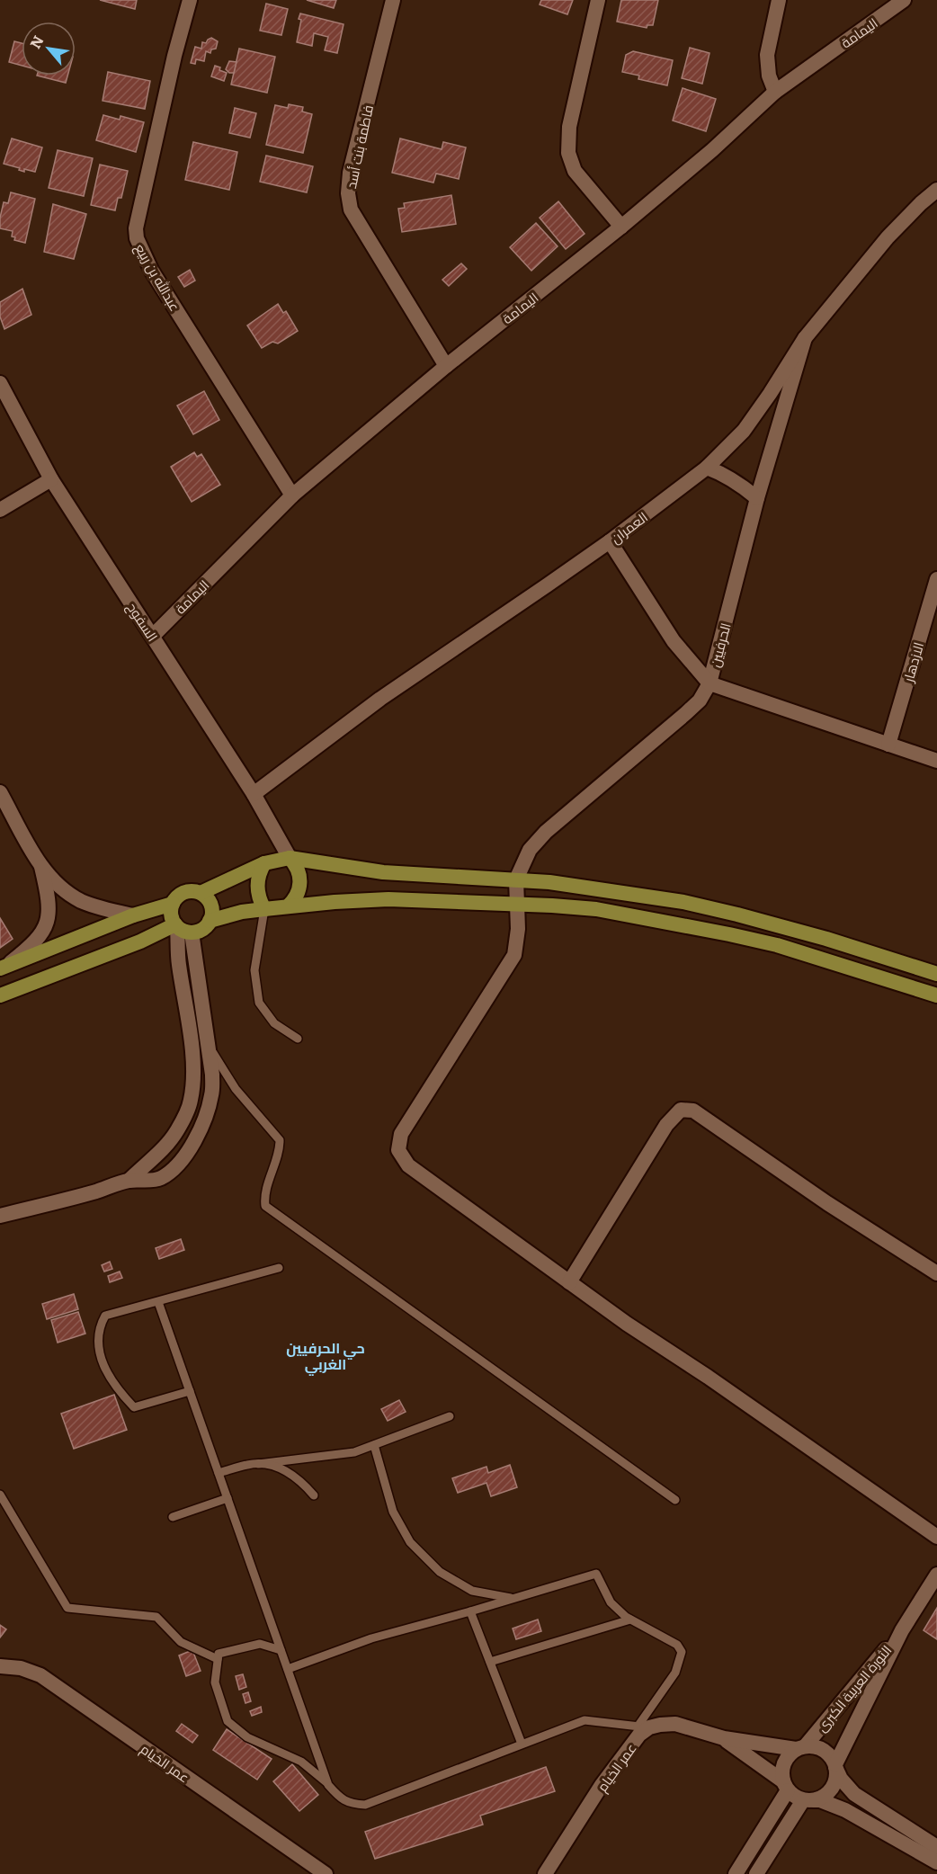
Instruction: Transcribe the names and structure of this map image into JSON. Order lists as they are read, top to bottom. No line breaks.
{"streets":{"street":["اليمامة","فاطمة بنت أسد","عبدالله بن ربيع","العمران","السفوح","الحرفيين","الازدهار","الثورة العربية الكبرى","عمر الخيام"]},"crossings":[["اليمامة","فاطمة بنت أسد"],["اليمامة","عبدالله بن ربيع"],["اليمامة","السفوح"],["العمران","السفوح"],["العمران","الحرفيين"]],"districts":["حي الحرفيين الغربي"],"north":"top left"}
